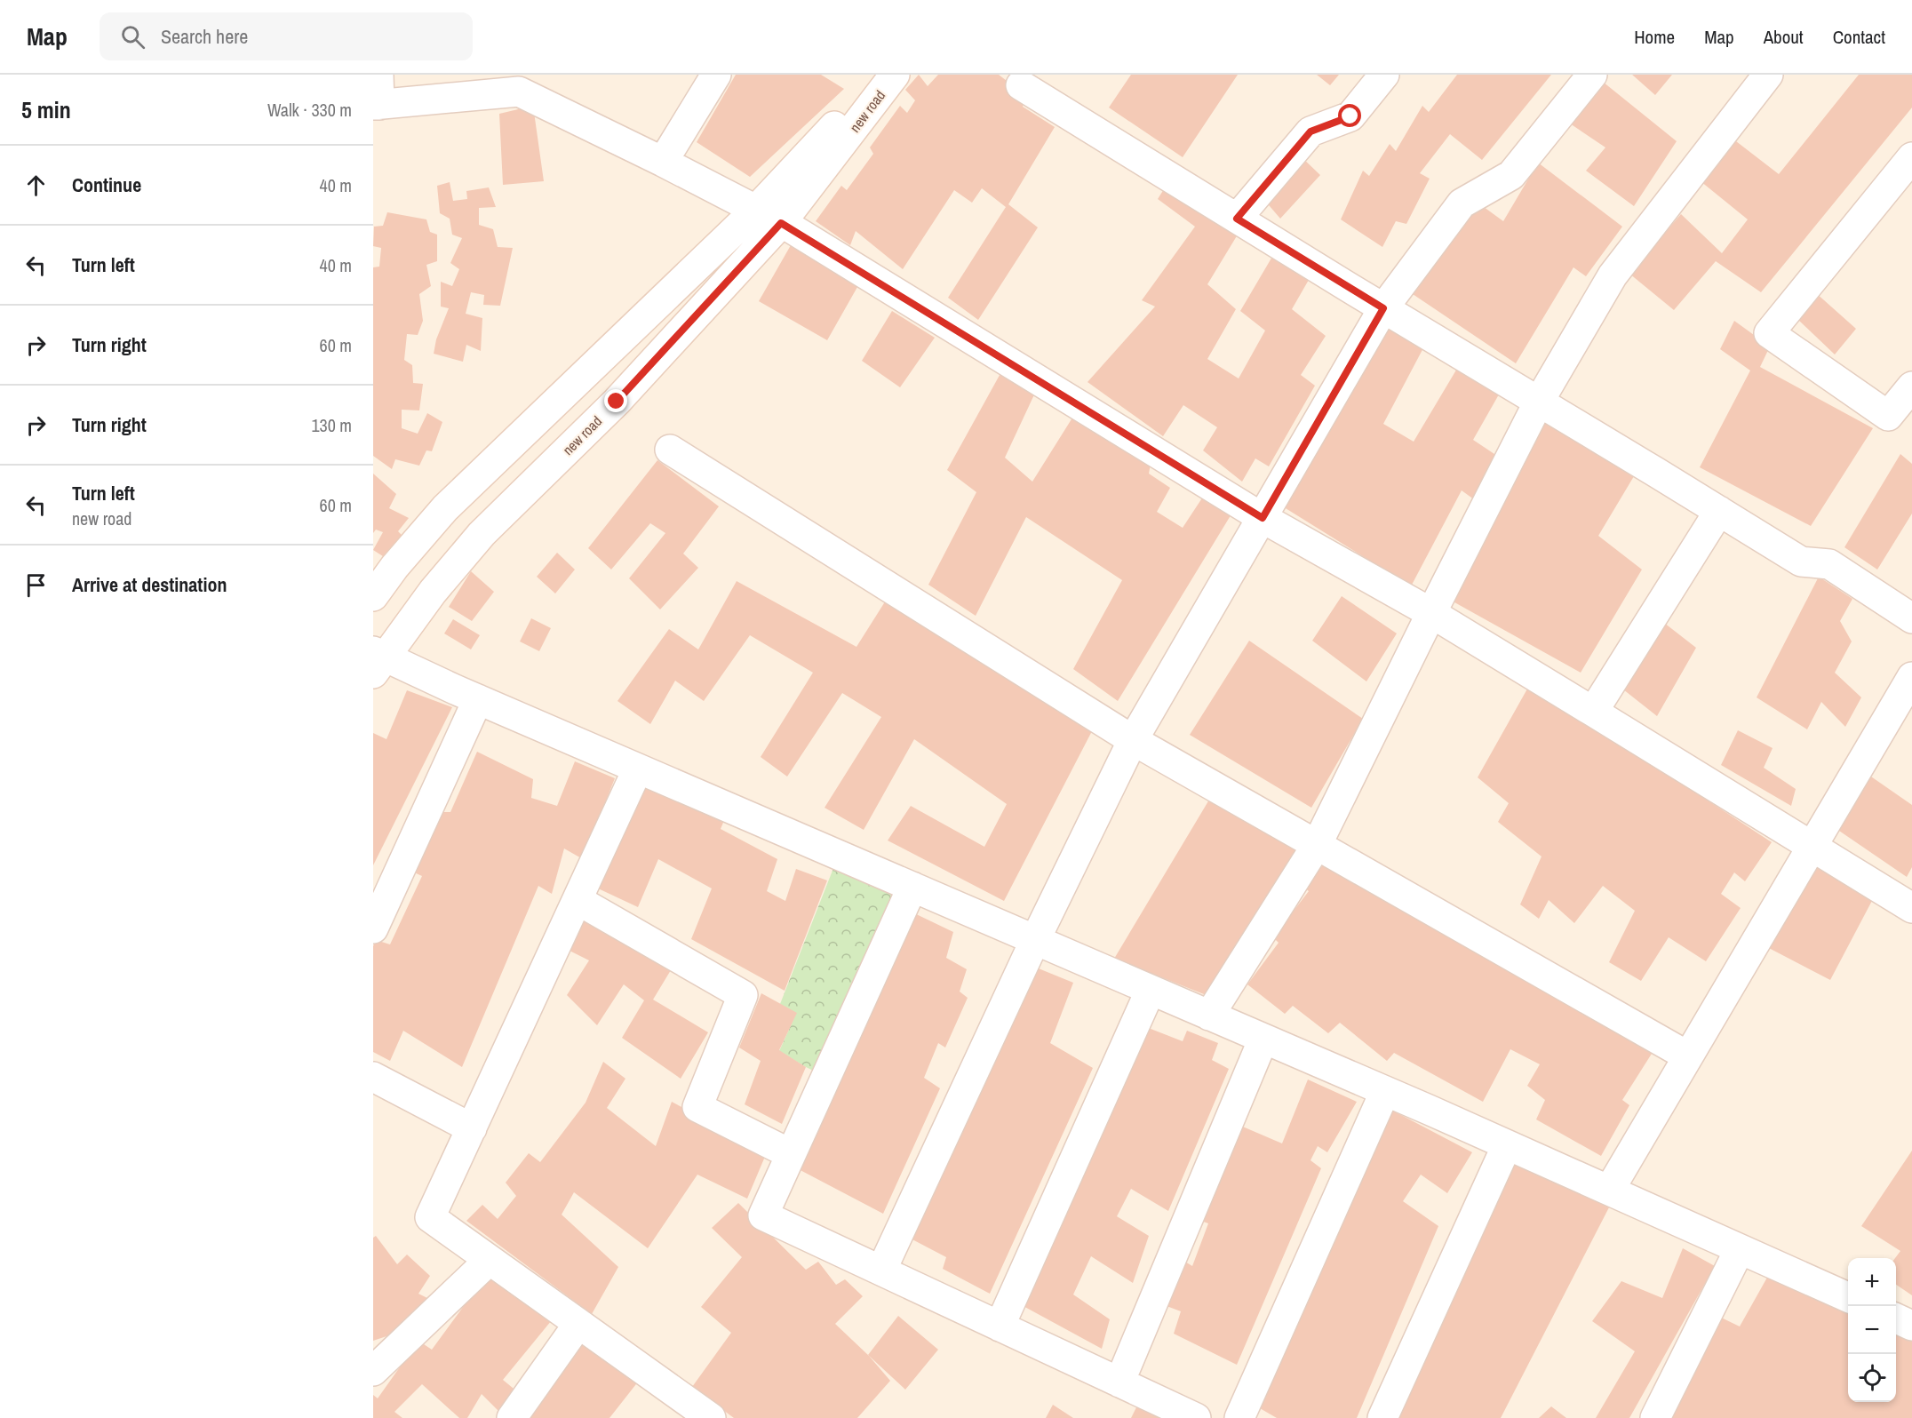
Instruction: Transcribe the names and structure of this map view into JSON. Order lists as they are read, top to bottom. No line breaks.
{"streets":{"street":["new road"]},"page":{"header":"Map","search":"Search here","nav":["Home","Map","About","Contact"],"heading":["5 min","Walk · 330 m"],"list":[["Continue","40 m"],["Turn left","40 m"],["Turn right","60 m"],["Turn right","130 m"],["Turn left","new road","60 m"],"Arrive at destination"],"map_buttons":["+","−"]}}
